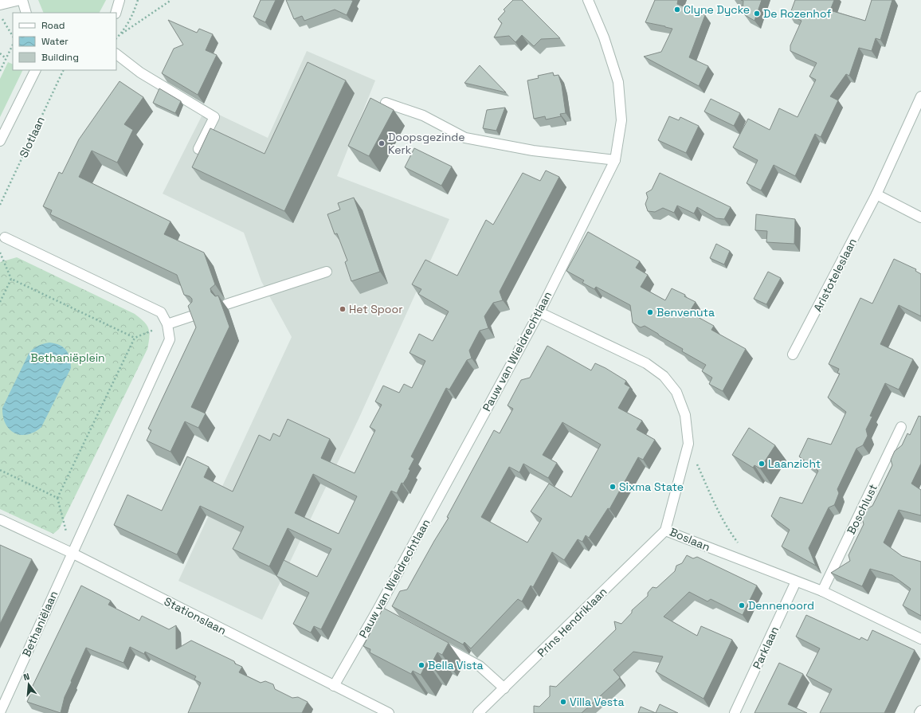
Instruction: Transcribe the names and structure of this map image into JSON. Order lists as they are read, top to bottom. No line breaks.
{"streets":{"street":["Aristoteleslaan","Pauw van Wieldrechtlaan","Boschlust","Boslaan","Stationslaan","Prins Hendriklaan","Bethaniëlaan","Parklaan"],"path":["Slotlaan"]},"crossings":[["Pauw van Wieldrechtlaan","Boslaan"],["Pauw van Wieldrechtlaan","Stationslaan"],["Boschlust","Boslaan"],["Boslaan","Prins Hendriklaan"],["Boslaan","Parklaan"],["Stationslaan","Bethaniëlaan"]],"parks":["Bethaniëplein"],"places":["Clyne Dycke","De Rozenhof","Doopsgezinde Kerk","Het Spoor","Benvenuta","Laanzicht","Sixma State","Dennenoord","Bella Vista","Villa Vesta"],"legend":["Road","Water","Building"],"north":"top"}
